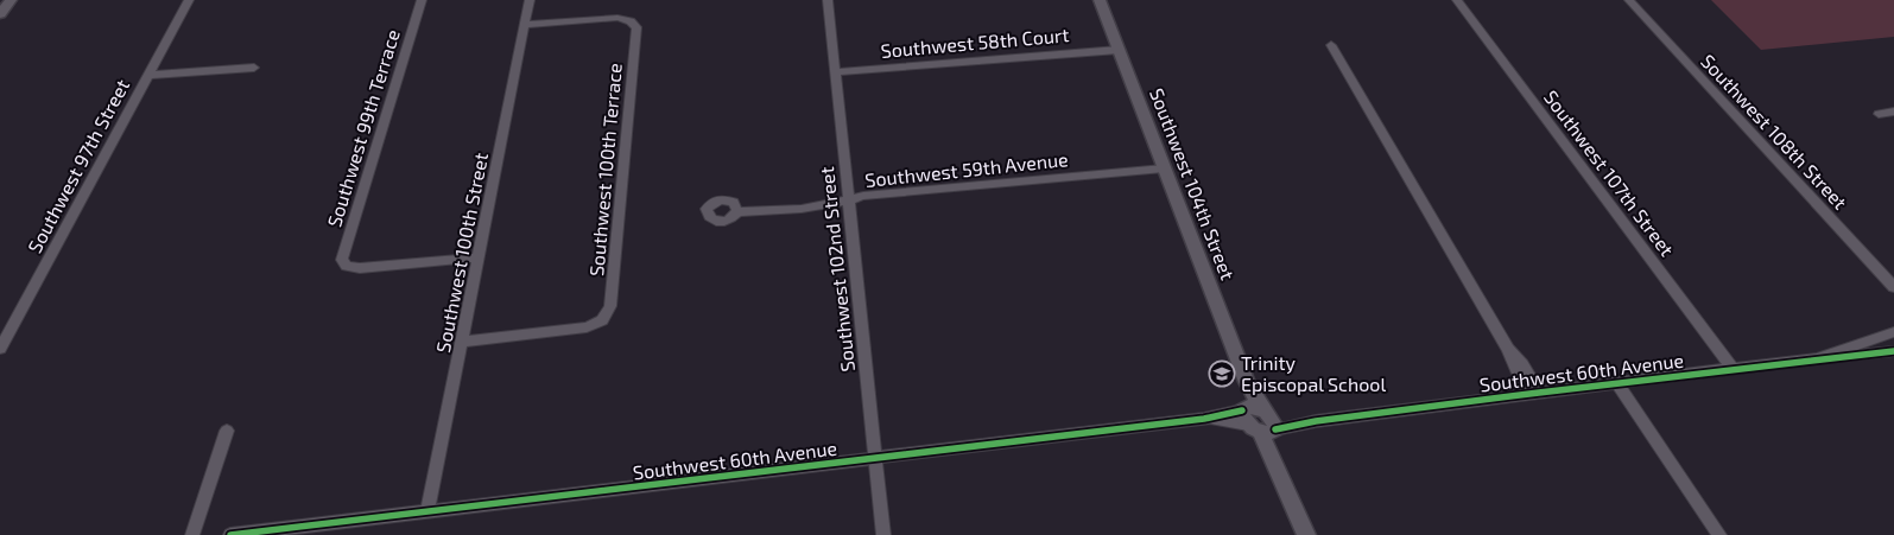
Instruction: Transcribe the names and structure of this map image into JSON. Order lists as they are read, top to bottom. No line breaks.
{"streets":{"street":["Southwest 58th Court","Southwest 99th Terrace","Southwest 108th Street","Southwest 97th Street","Southwest 100th Terrace","Southwest 59th Avenue","Southwest 107th Street","Southwest 104th Street","Southwest 100th Street","Southwest 102nd Street","Southwest 60th Avenue"]},"crossings":[["Southwest 58th Court","Southwest 104th Street"],["Southwest 58th Court","Southwest 102nd Street"],["Southwest 99th Terrace","Southwest 100th Street"],["Southwest 100th Terrace","Southwest 100th Street"],["Southwest 59th Avenue","Southwest 104th Street"],["Southwest 59th Avenue","Southwest 102nd Street"],["Southwest 107th Street","Southwest 60th Avenue"],["Southwest 104th Street","Southwest 60th Avenue"],["Southwest 100th Street","Southwest 60th Avenue"],["Southwest 102nd Street","Southwest 60th Avenue"]],"places":{"school or university":["Trinity Episcopal School"]}}
